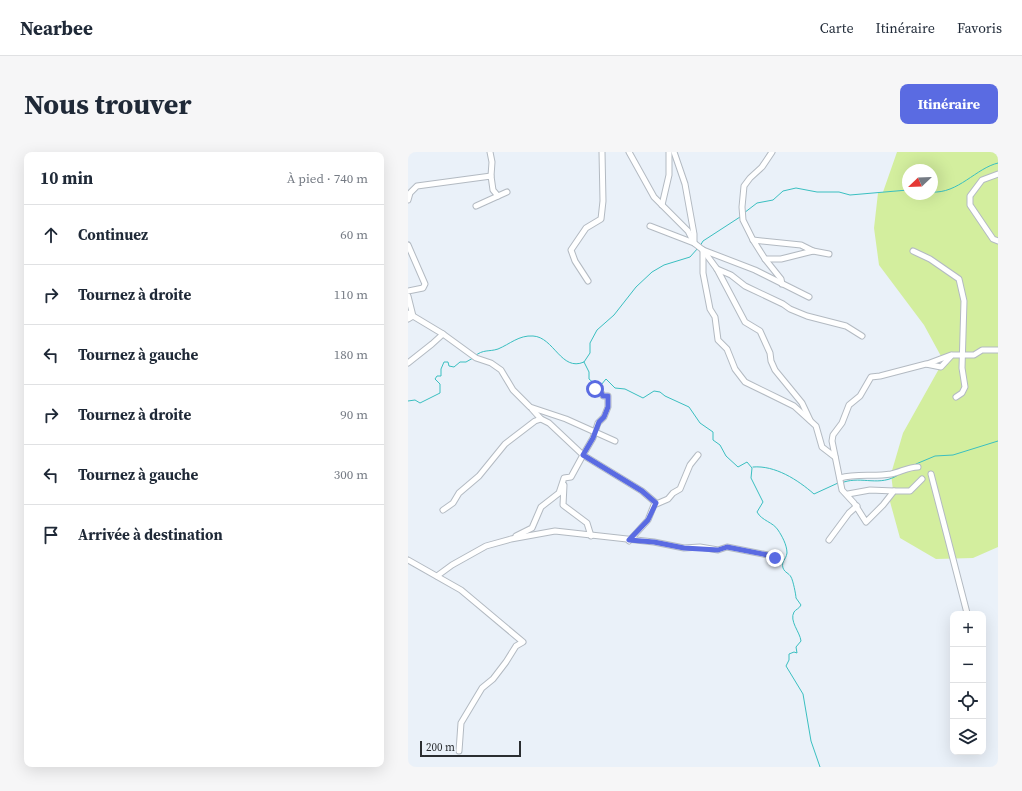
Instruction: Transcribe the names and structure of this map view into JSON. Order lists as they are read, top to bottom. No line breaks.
{"scale_bar":"200 m","north":"bottom left","page":{"header":"Nearbee","nav":["Carte","Itinéraire","Favoris"],"buttons":"Itinéraire","title":"Nous trouver","heading":["10 min","À pied · 740 m"],"list":[["Continuez","60 m"],["Tournez à droite","110 m"],["Tournez à gauche","180 m"],["Tournez à droite","90 m"],["Tournez à gauche","300 m"],"Arrivée à destination"],"map_buttons":["+","−"],"scale":"200 m"}}
